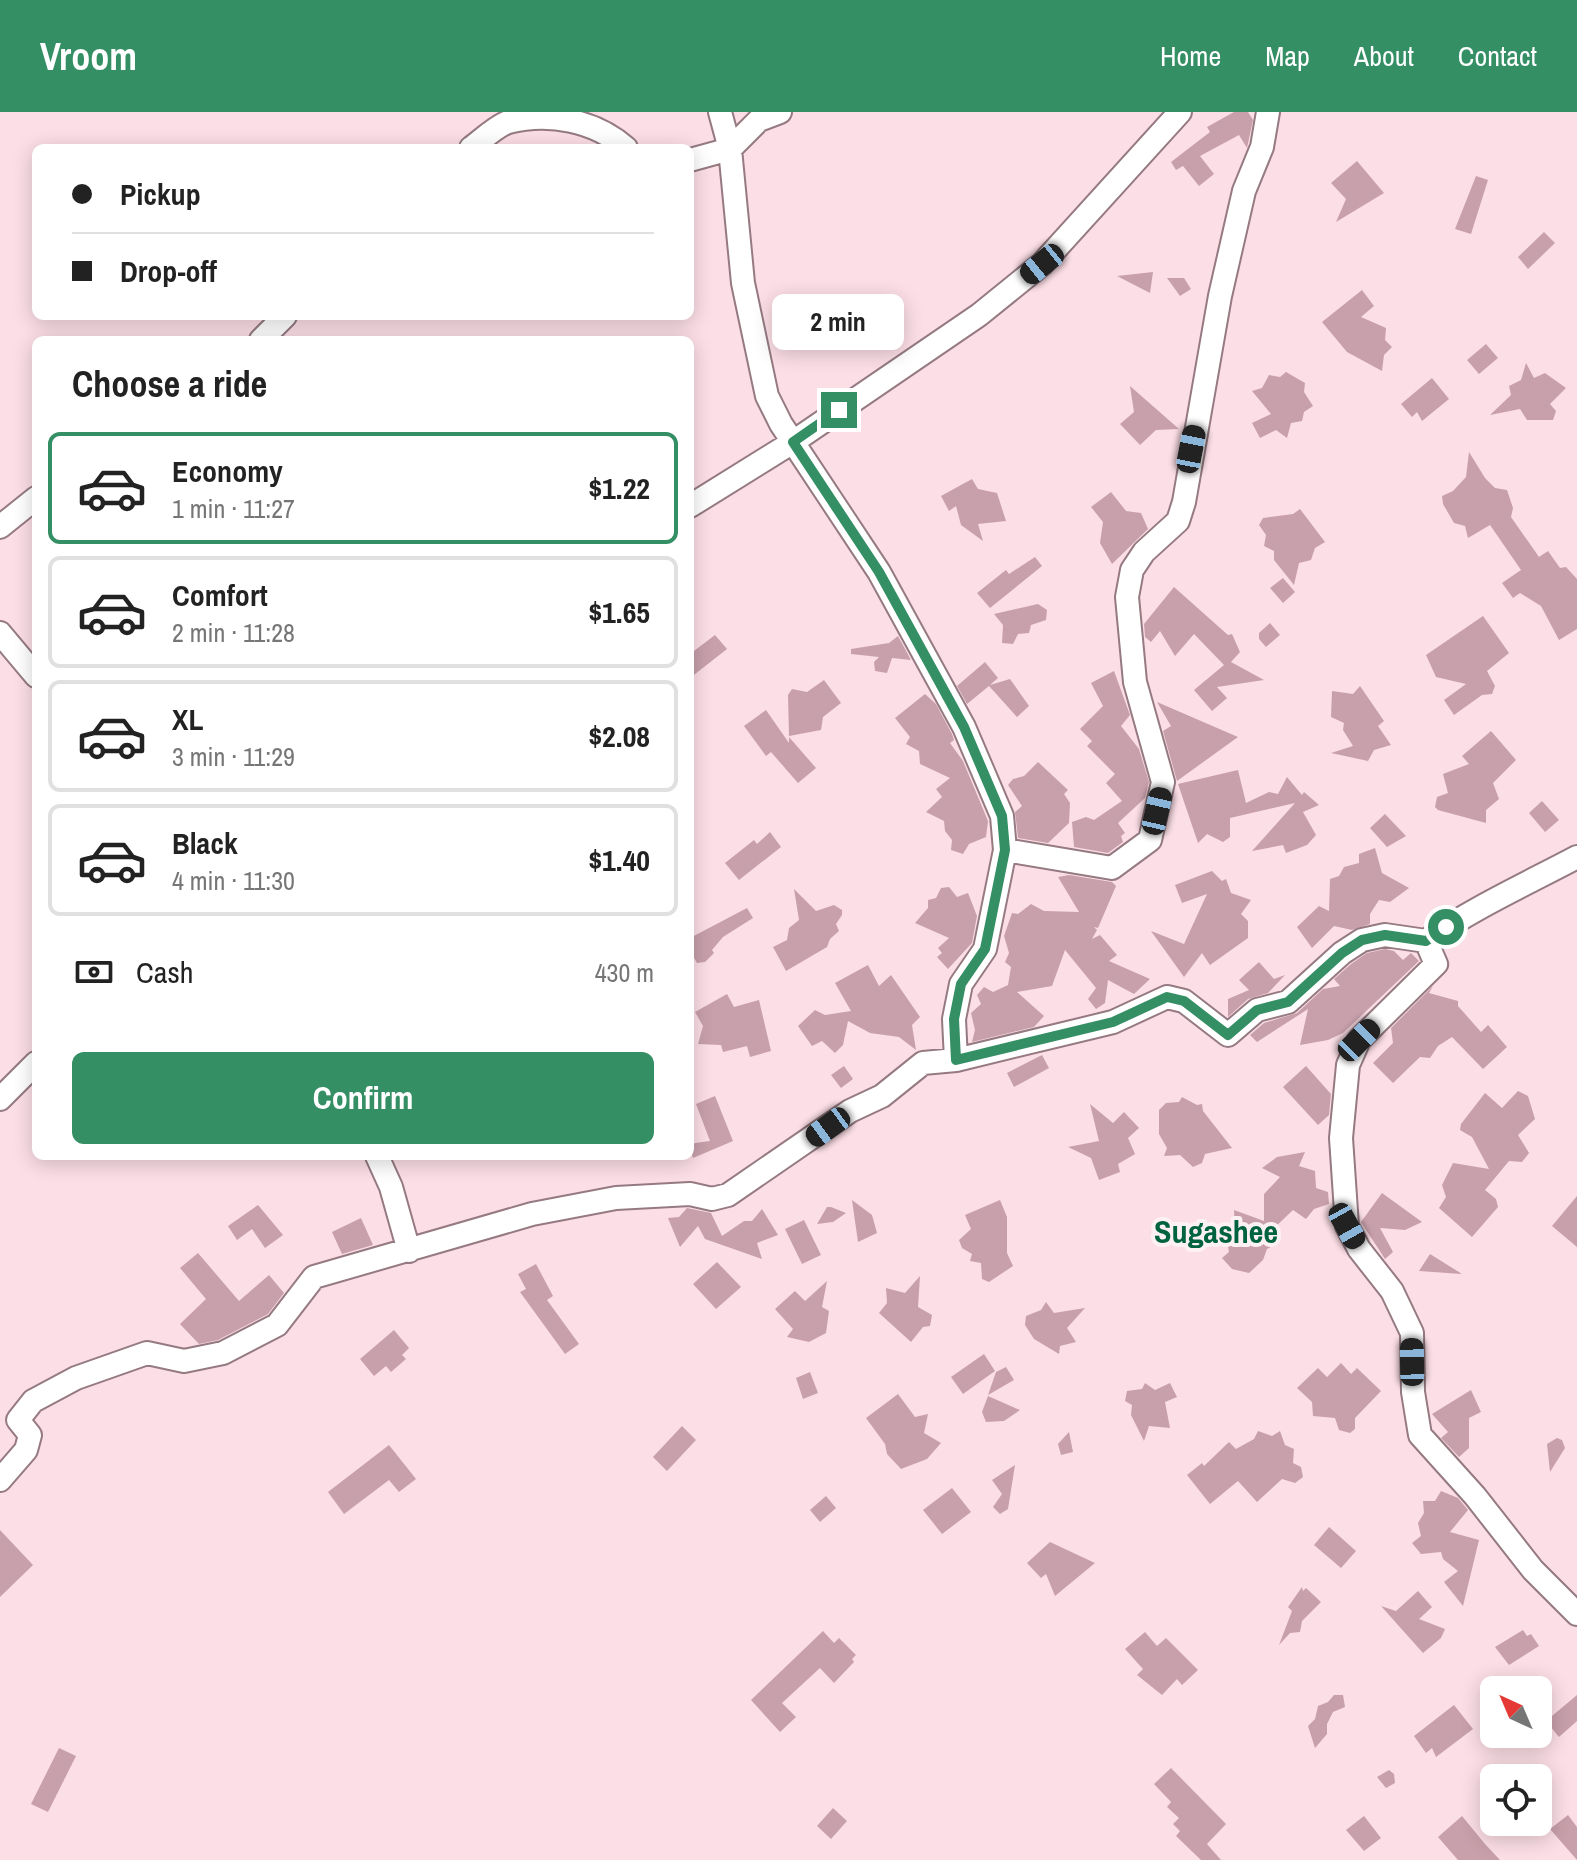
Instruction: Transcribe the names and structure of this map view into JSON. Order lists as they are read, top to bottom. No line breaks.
{"districts":["Sugashee"],"north":"top left","page":{"header":"Vroom","nav":["Home","Map","About","Contact"],"banner":["Pickup","Drop-off"],"bubble":"2 min","heading":"Choose a ride","list":[{"name":"Economy","note":"1 min · 11:27","value":"$1.22"},{"name":"Comfort","note":"2 min · 11:28","value":"$1.65"},{"name":"XL","note":"3 min · 11:29","value":"$2.08"},{"name":"Black","note":"4 min · 11:30","value":"$1.40"}],"pay":["Cash","430 m"],"buttons":"Confirm"}}
